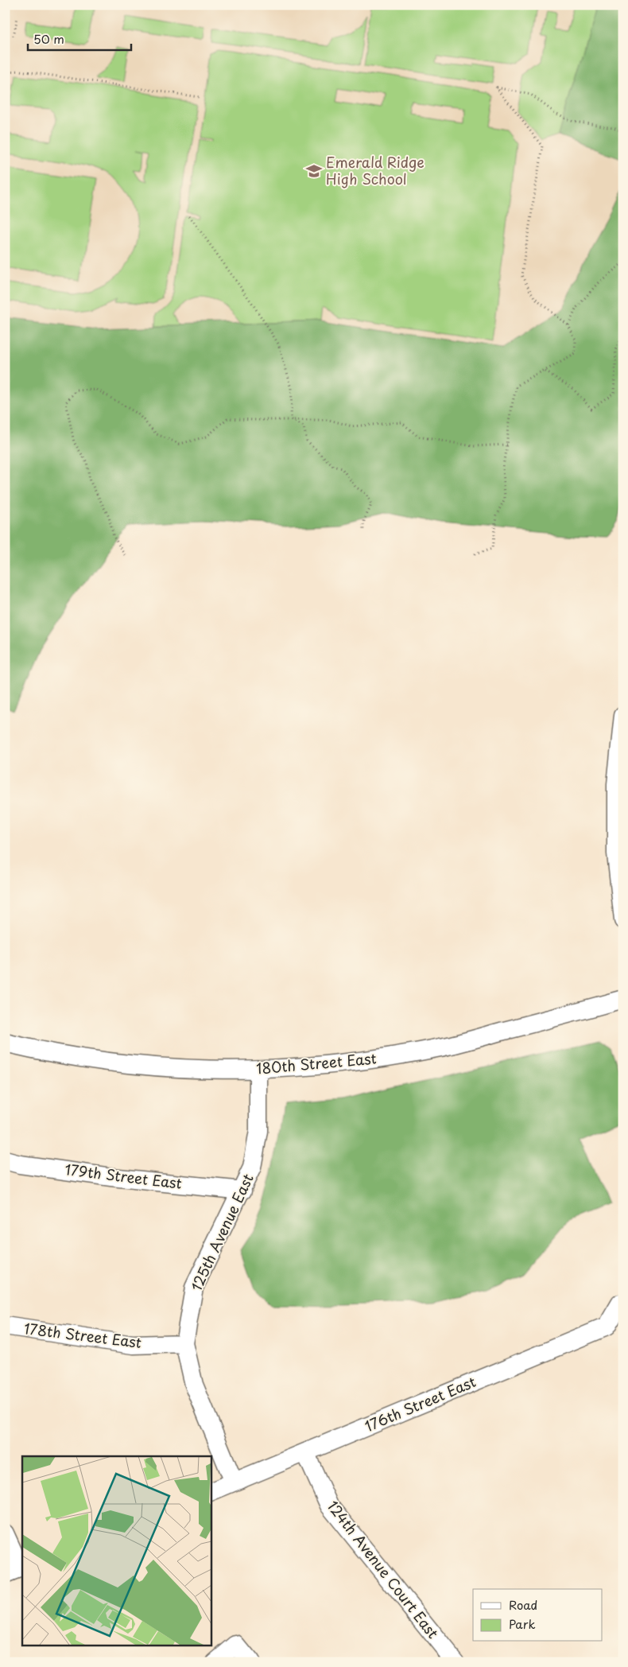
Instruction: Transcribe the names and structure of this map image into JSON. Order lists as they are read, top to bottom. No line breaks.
{"streets":{"street":["180th Street East","179th Street East","125th Avenue East","178th Street East","176th Street East","124th Avenue Court East"]},"crossings":[["180th Street East","125th Avenue East"],["179th Street East","125th Avenue East"],["125th Avenue East","178th Street East"],["125th Avenue East","176th Street East"],["176th Street East","124th Avenue Court East"]],"places":{"school or university":["Emerald Ridge High School"]},"legend":["Road","Park"],"scale_bar":"50 m"}
